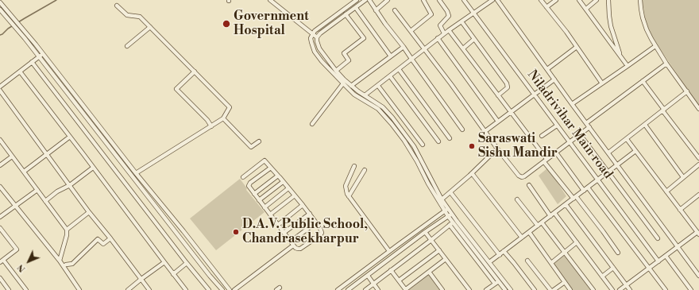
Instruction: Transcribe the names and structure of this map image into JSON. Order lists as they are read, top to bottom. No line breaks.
{"streets":{"street":["Niladrivihar Main road"]},"places":["Government Hospital","Saraswati Sishu Mandir","D.A.V. Public School, Chandrasekharpur"],"north":"bottom left"}
